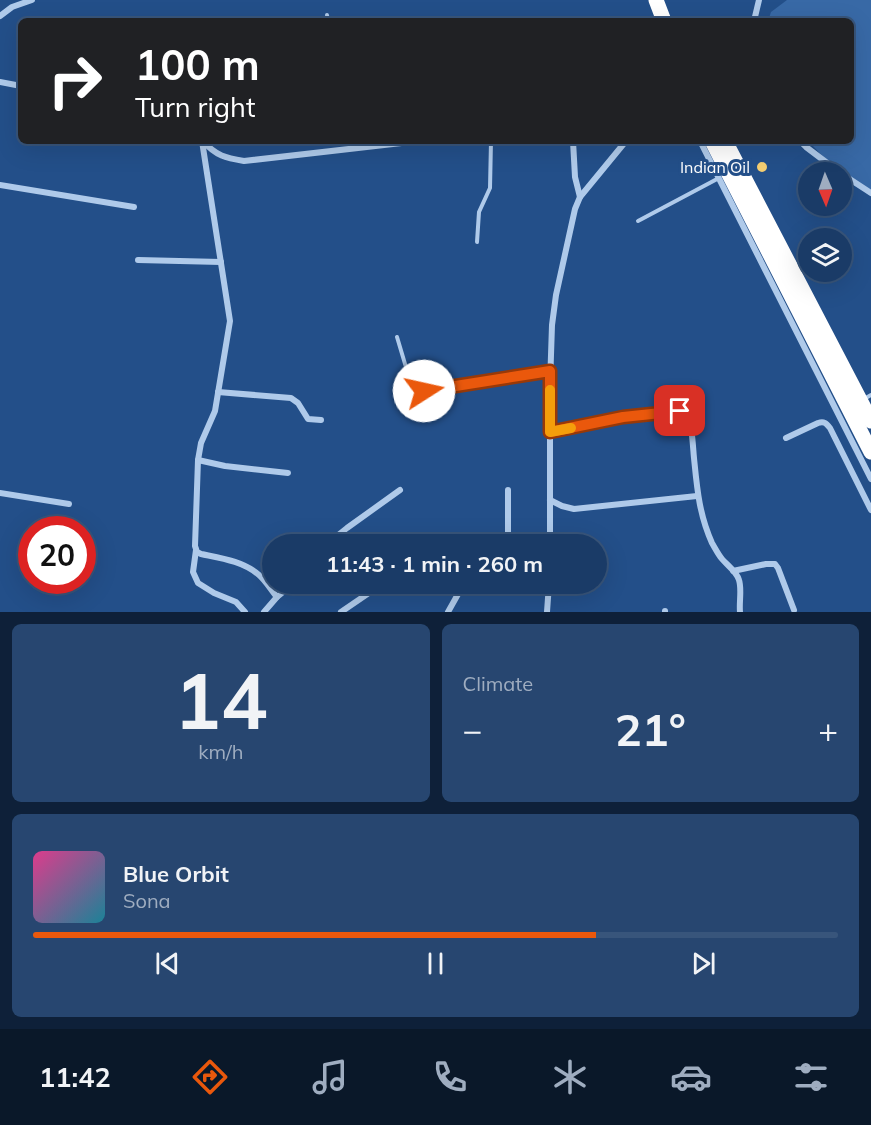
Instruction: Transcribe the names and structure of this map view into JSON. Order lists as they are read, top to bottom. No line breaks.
{"places":["Indian Oil"],"north":"bottom","page":{"turn":["100 m","Turn right"],"limit":"20","trip":"11:43 · 1 min · 260 m","tile":[["14","km/h"],"Climate"],"heat":["−","21°","+"],"song":["Blue Orbit","Sona"],"tabs":"11:42"}}
